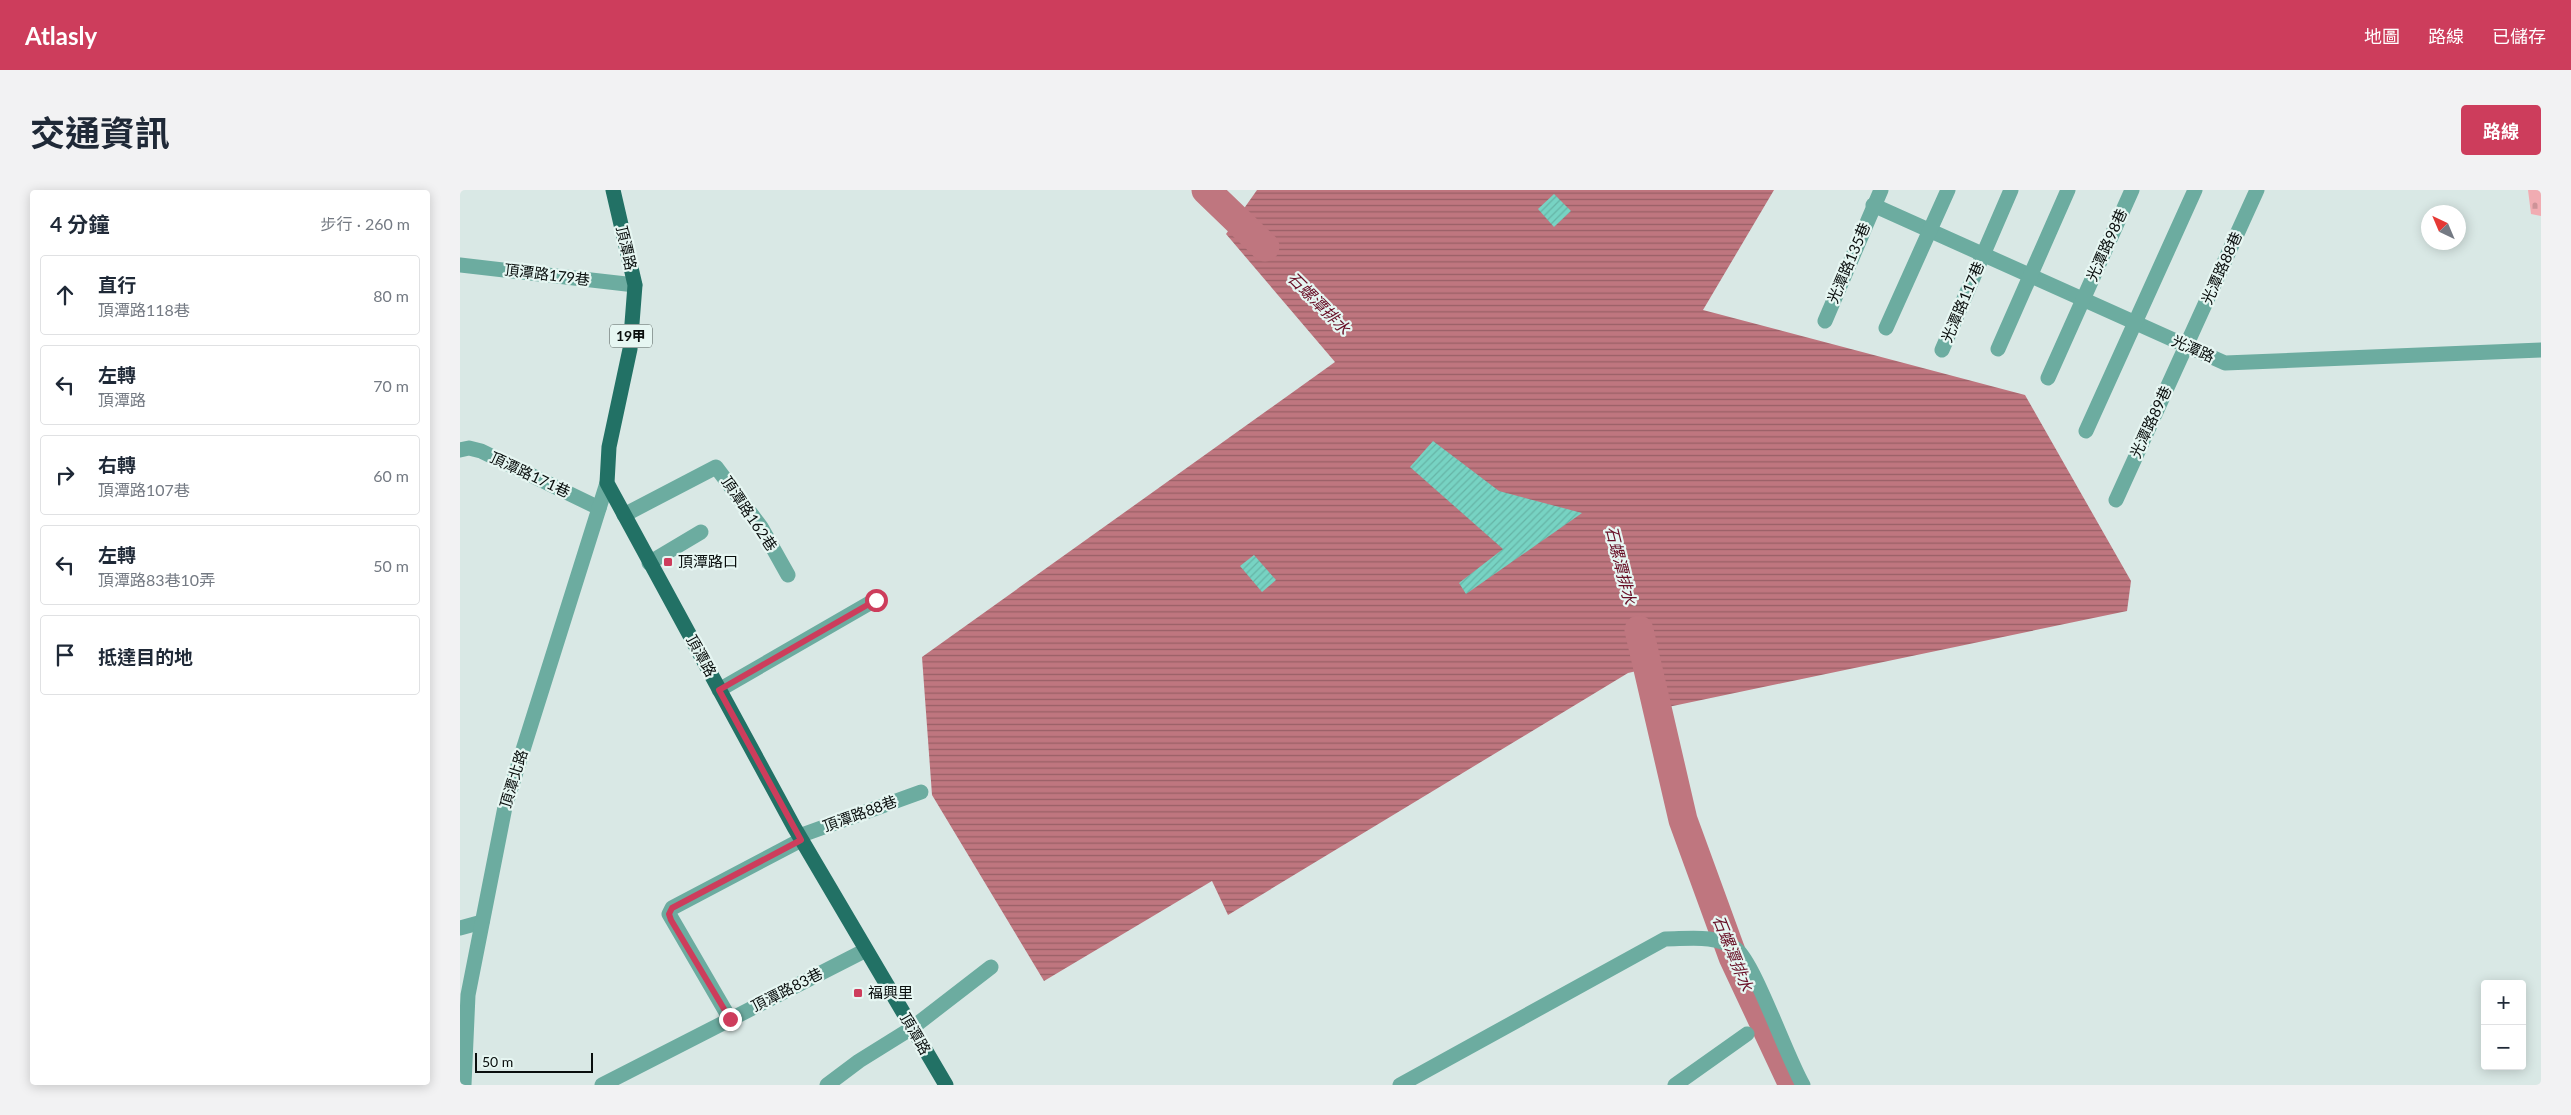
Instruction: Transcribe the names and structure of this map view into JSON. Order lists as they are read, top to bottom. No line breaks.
{"streets":{"main road":["頂潭路","19甲"],"street":["光潭路98巷","光潭路135巷","光潭路88巷","頂潭路179巷","光潭路117巷","光潭路","光潭路89巷","頂潭路171巷","頂潭路162巷","頂潭北路","頂潭路88巷","頂潭路83巷"]},"crossings":[["光潭路98巷","光潭路"],["頂潭路","頂潭路179巷"],["頂潭路","頂潭路162巷"],["頂潭路","頂潭北路"],["頂潭路","頂潭路88巷"],["頂潭路","頂潭路83巷"],["光潭路135巷","光潭路"],["光潭路88巷","光潭路"],["光潭路88巷","光潭路89巷"],["光潭路117巷","光潭路"],["光潭路","光潭路89巷"],["頂潭路171巷","頂潭北路"],["頂潭路88巷","頂潭路83巷"]],"water":["石螺潭排水"],"places":{"transit":["頂潭路口","福興里"]},"scale_bar":"50 m","north":"top left","page":{"header":"Atlasly","nav":["地圖","路線","已儲存"],"title":"交通資訊","buttons":"路線","heading":["4 分鐘","步行 · 260 m"],"list":[["直行","頂潭路118巷","80 m"],["左轉","頂潭路","70 m"],["右轉","頂潭路107巷","60 m"],["左轉","頂潭路83巷10弄","50 m"],"抵達目的地"],"map_buttons":["+","−"],"scale":"50 m"}}
